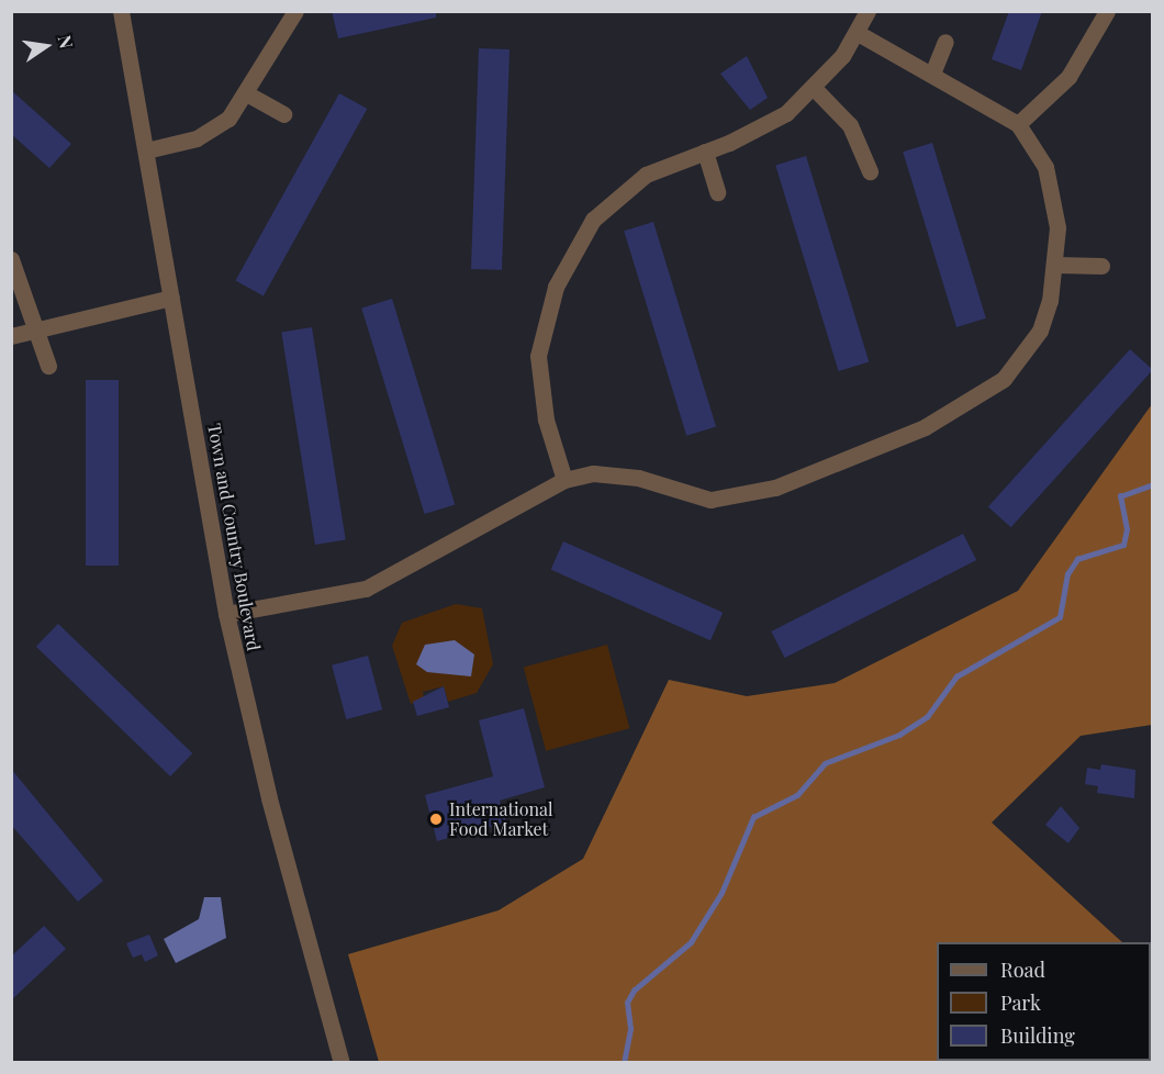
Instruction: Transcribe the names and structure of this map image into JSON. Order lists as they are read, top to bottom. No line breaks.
{"streets":{"street":["Town and Country Boulevard"]},"places":["International Food Market"],"legend":["Road","Park","Building"],"north":"right"}
